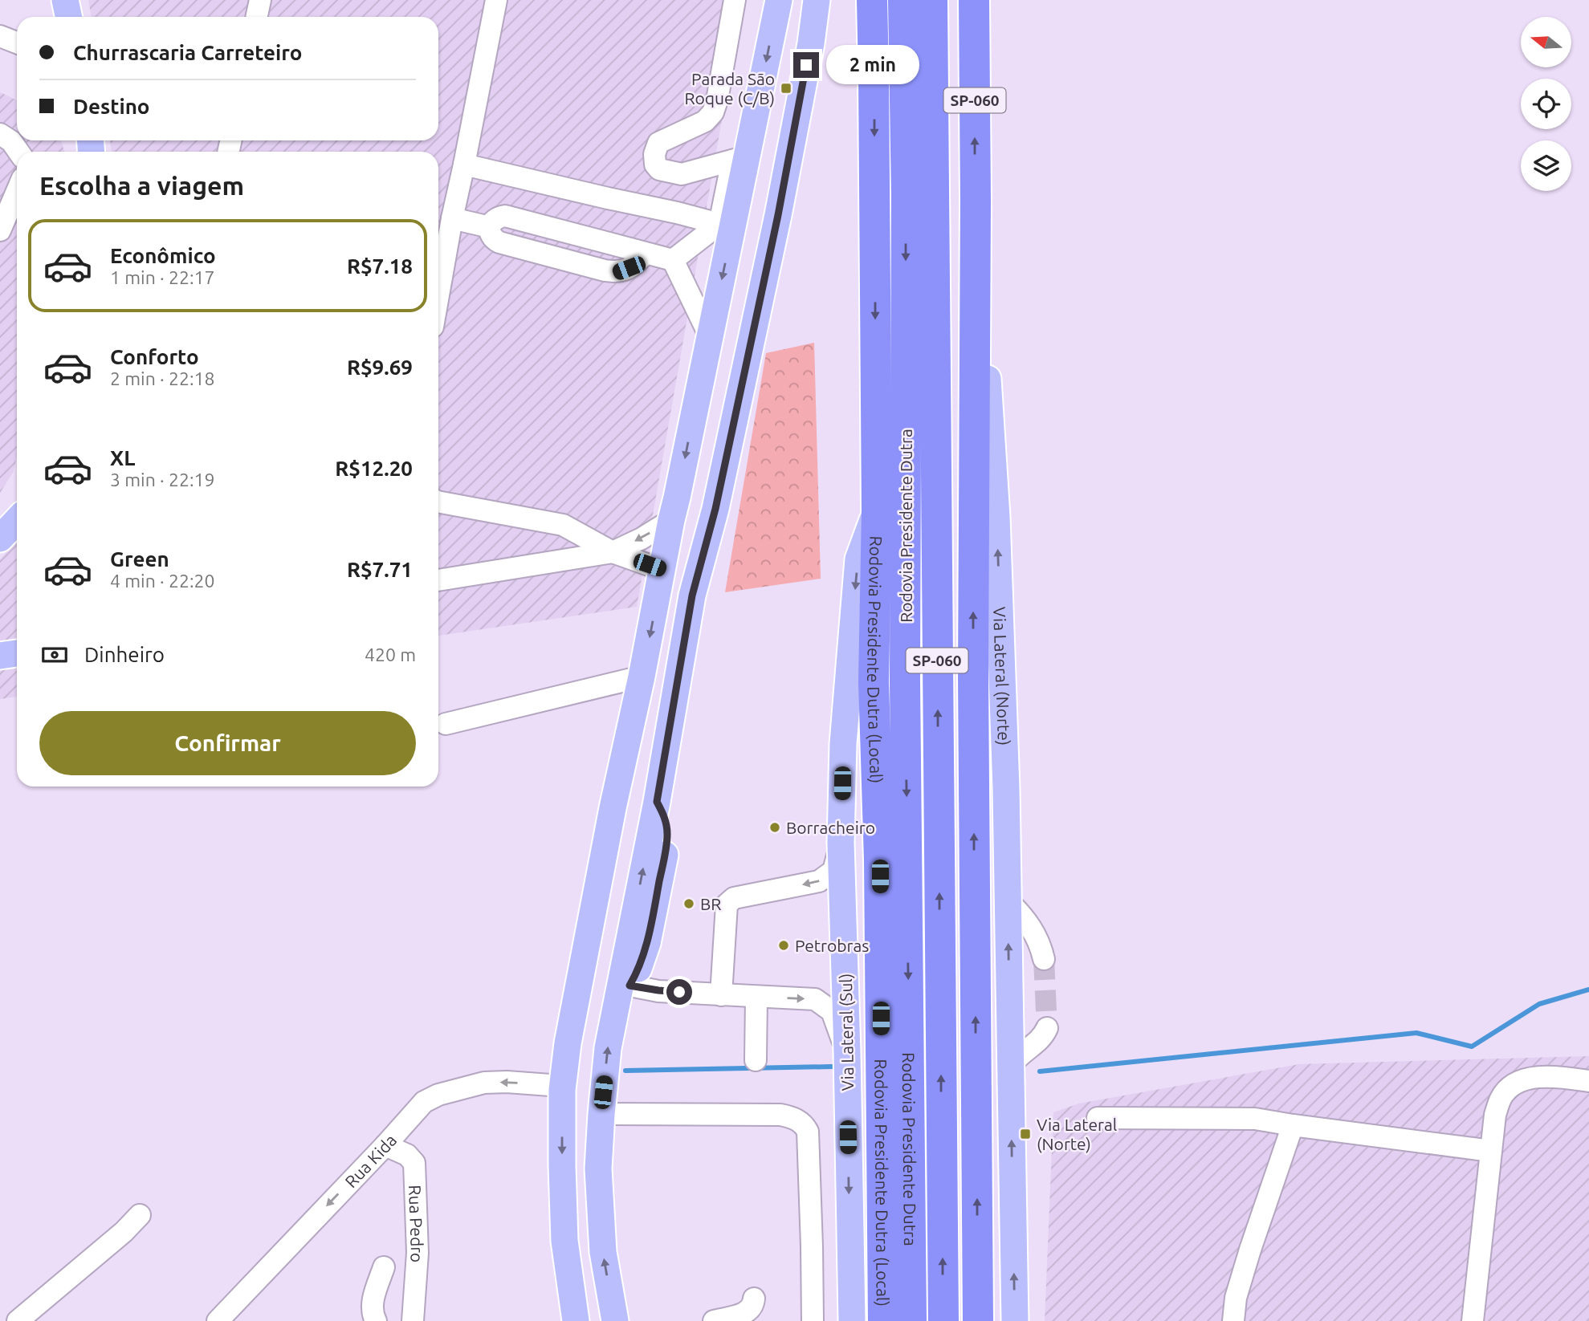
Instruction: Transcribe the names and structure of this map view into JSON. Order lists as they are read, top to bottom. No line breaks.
{"streets":{"highway":["SP-060","Rodovia Presidente Dutra","Rodovia Presidente Dutra (Local)"],"main road":["Via Lateral (Norte)","Via Lateral (Sul)"],"street":["Rua Kida","Rua Pedro"]},"crossings":[["SP-060","Via Lateral (Norte)"],["Rodovia Presidente Dutra (Local)","Via Lateral (Sul)"],["Rua Kida","Rua Pedro"]],"one_way":["Via Lateral (Norte)","Rua Kida"],"places":{"transit":["Parada São Roque (C/B)","Via Lateral (Norte)"],"other":["Borracheiro","BR","Petrobras"]},"north":"left","page":{"banner":["Churrascaria Carreteiro","Destino"],"bubble":"2 min","heading":"Escolha a viagem","list":[{"name":"Econômico","note":"1 min · 22:17","value":"R$7.18"},{"name":"Conforto","note":"2 min · 22:18","value":"R$9.69"},{"name":"XL","note":"3 min · 22:19","value":"R$12.20"},{"name":"Green","note":"4 min · 22:20","value":"R$7.71"}],"pay":["Dinheiro","420 m"],"buttons":"Confirmar"}}
